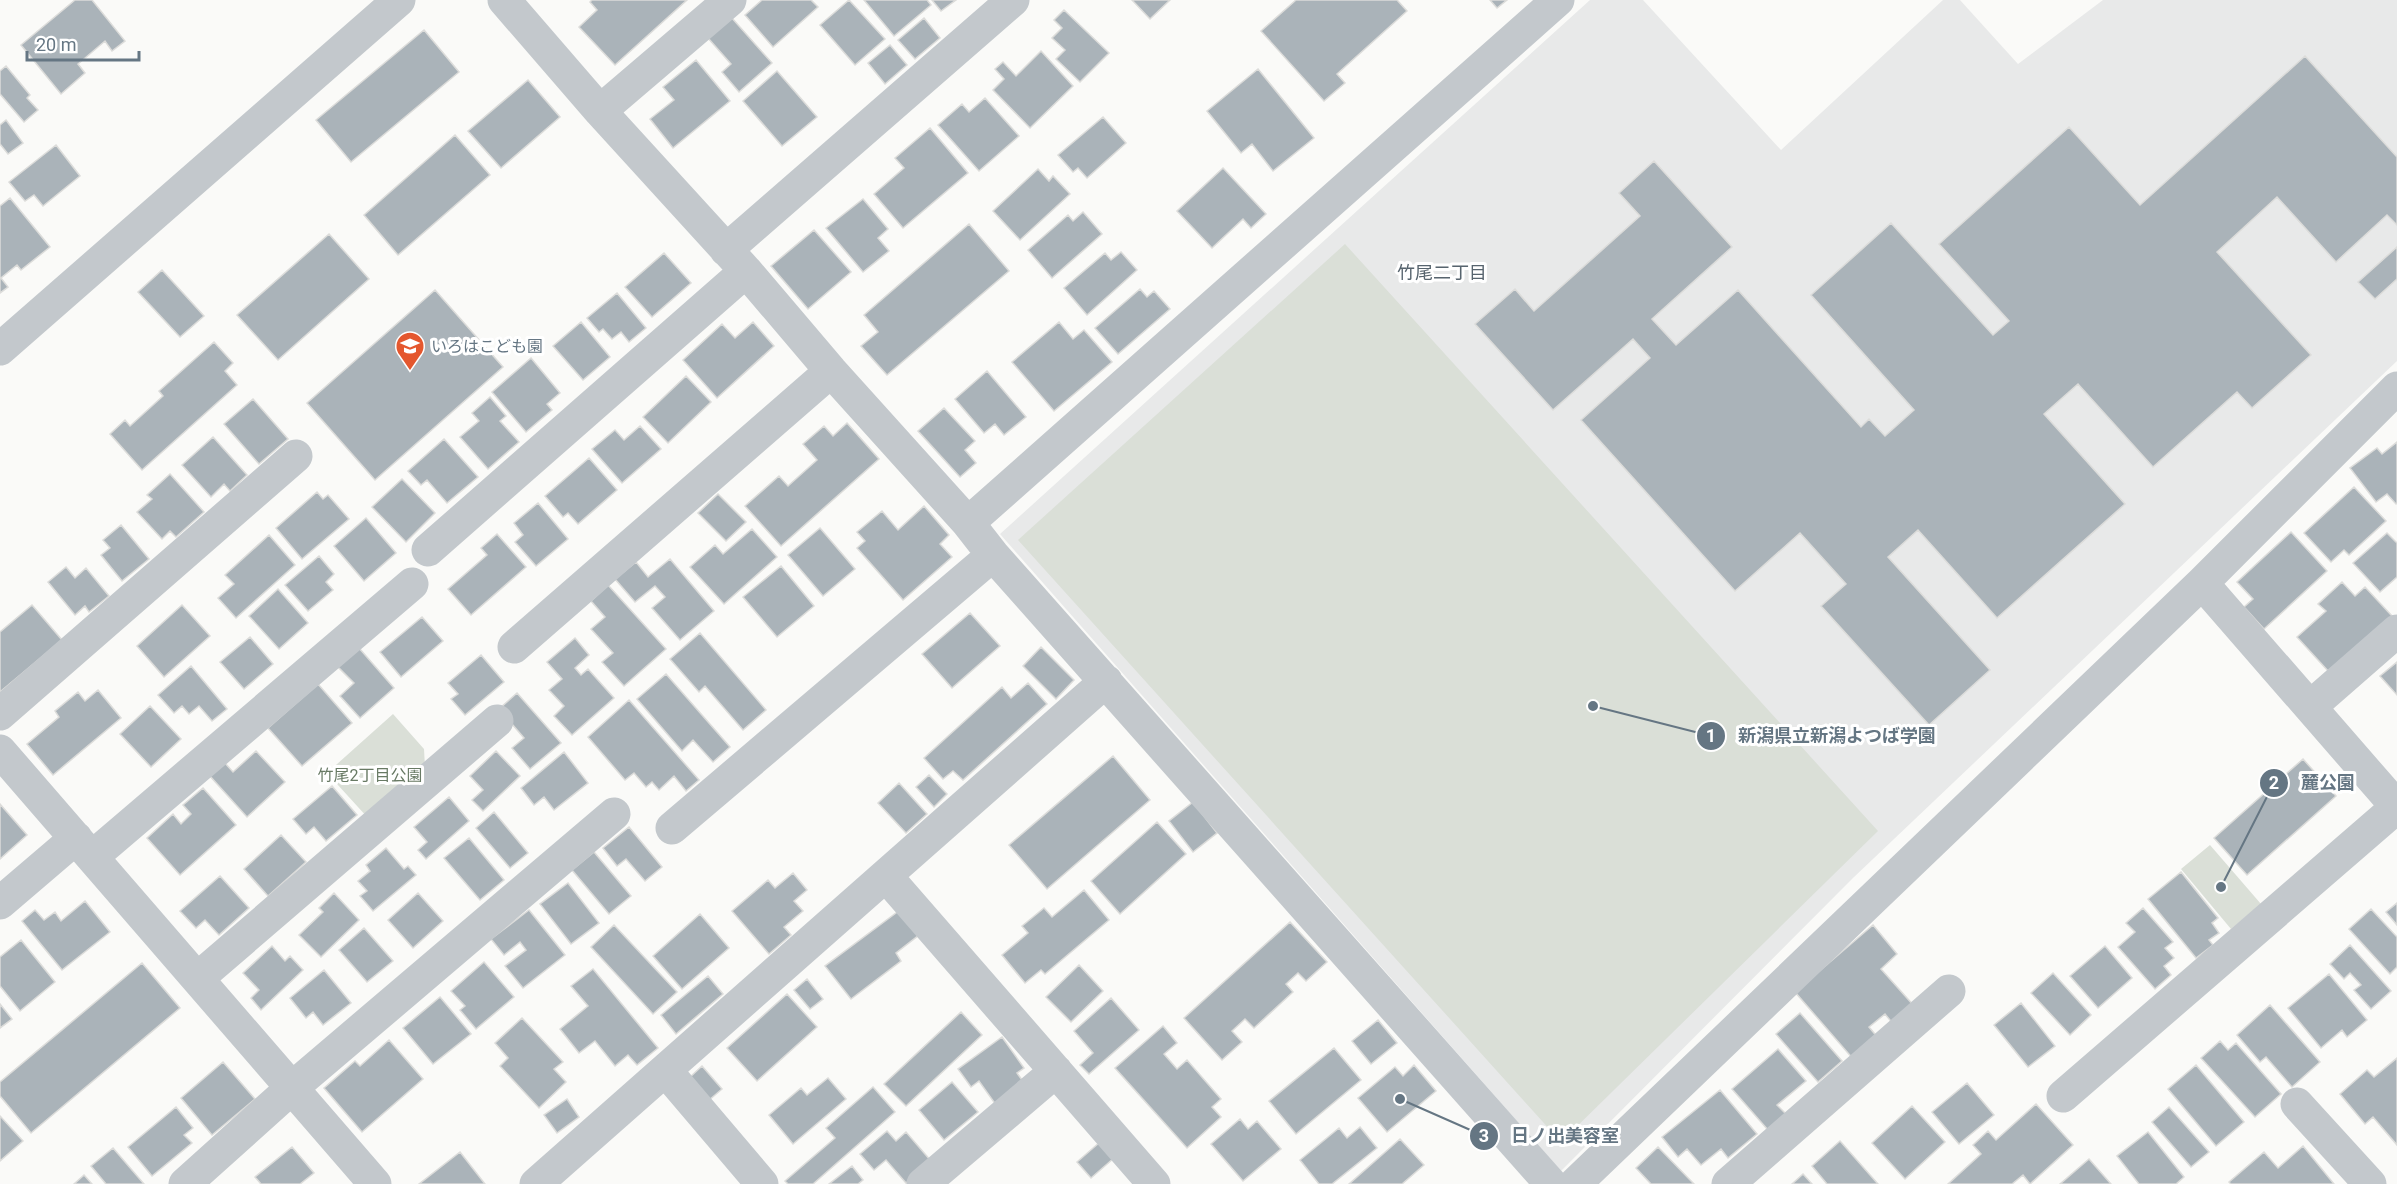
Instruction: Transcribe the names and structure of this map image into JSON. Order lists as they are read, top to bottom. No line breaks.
{"districts":["竹尾二丁目"],"parks":["竹尾2丁目公園"],"places":{"school or university":["いろはこども園"],"other":["新潟県立新潟よつば学園","麓公園","日ノ出美容室"]},"scale_bar":"20 m"}
